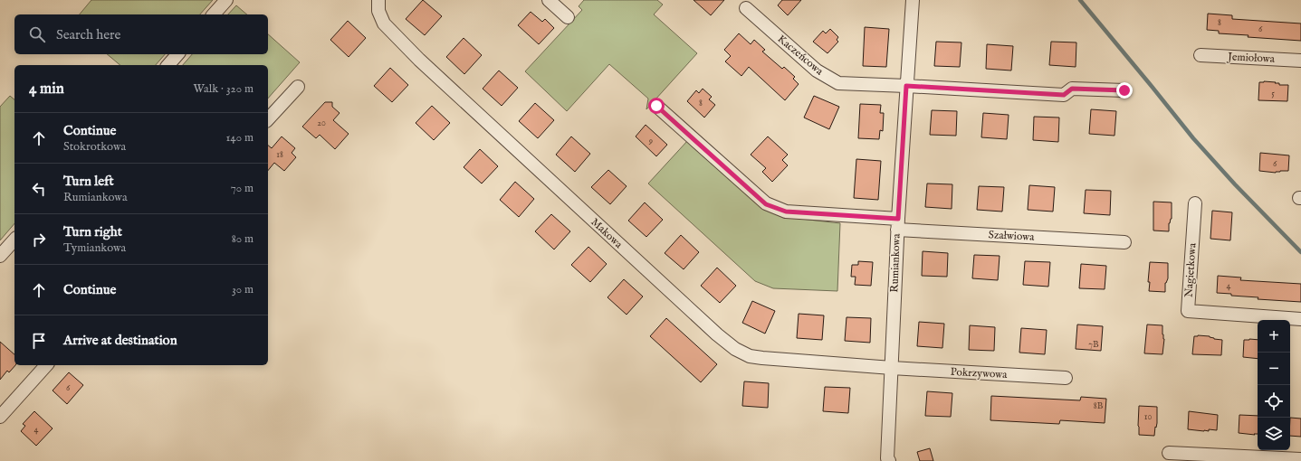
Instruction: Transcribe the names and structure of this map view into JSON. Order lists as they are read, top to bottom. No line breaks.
{"streets":{"street":["Kaczeńcowa","Jemiołowa","Makowa","Szałwiowa","Rumiankowa","Nagietkowa","Pokrzywowa"]},"crossings":[["Kaczeńcowa","Rumiankowa"],["Makowa","Rumiankowa"],["Makowa","Pokrzywowa"],["Szałwiowa","Rumiankowa"],["Rumiankowa","Pokrzywowa"]],"house_numbers":["8","6","5","8","20","9","18","6","4","7B","6","8B","10","4"],"page":{"search":"Search here","heading":["4 min","Walk · 320 m"],"list":[["Continue","Stokrotkowa","140 m"],["Turn left","Rumiankowa","70 m"],["Turn right","Tymiankowa","80 m"],["Continue","30 m"],"Arrive at destination"],"map_buttons":["+","−"]}}
